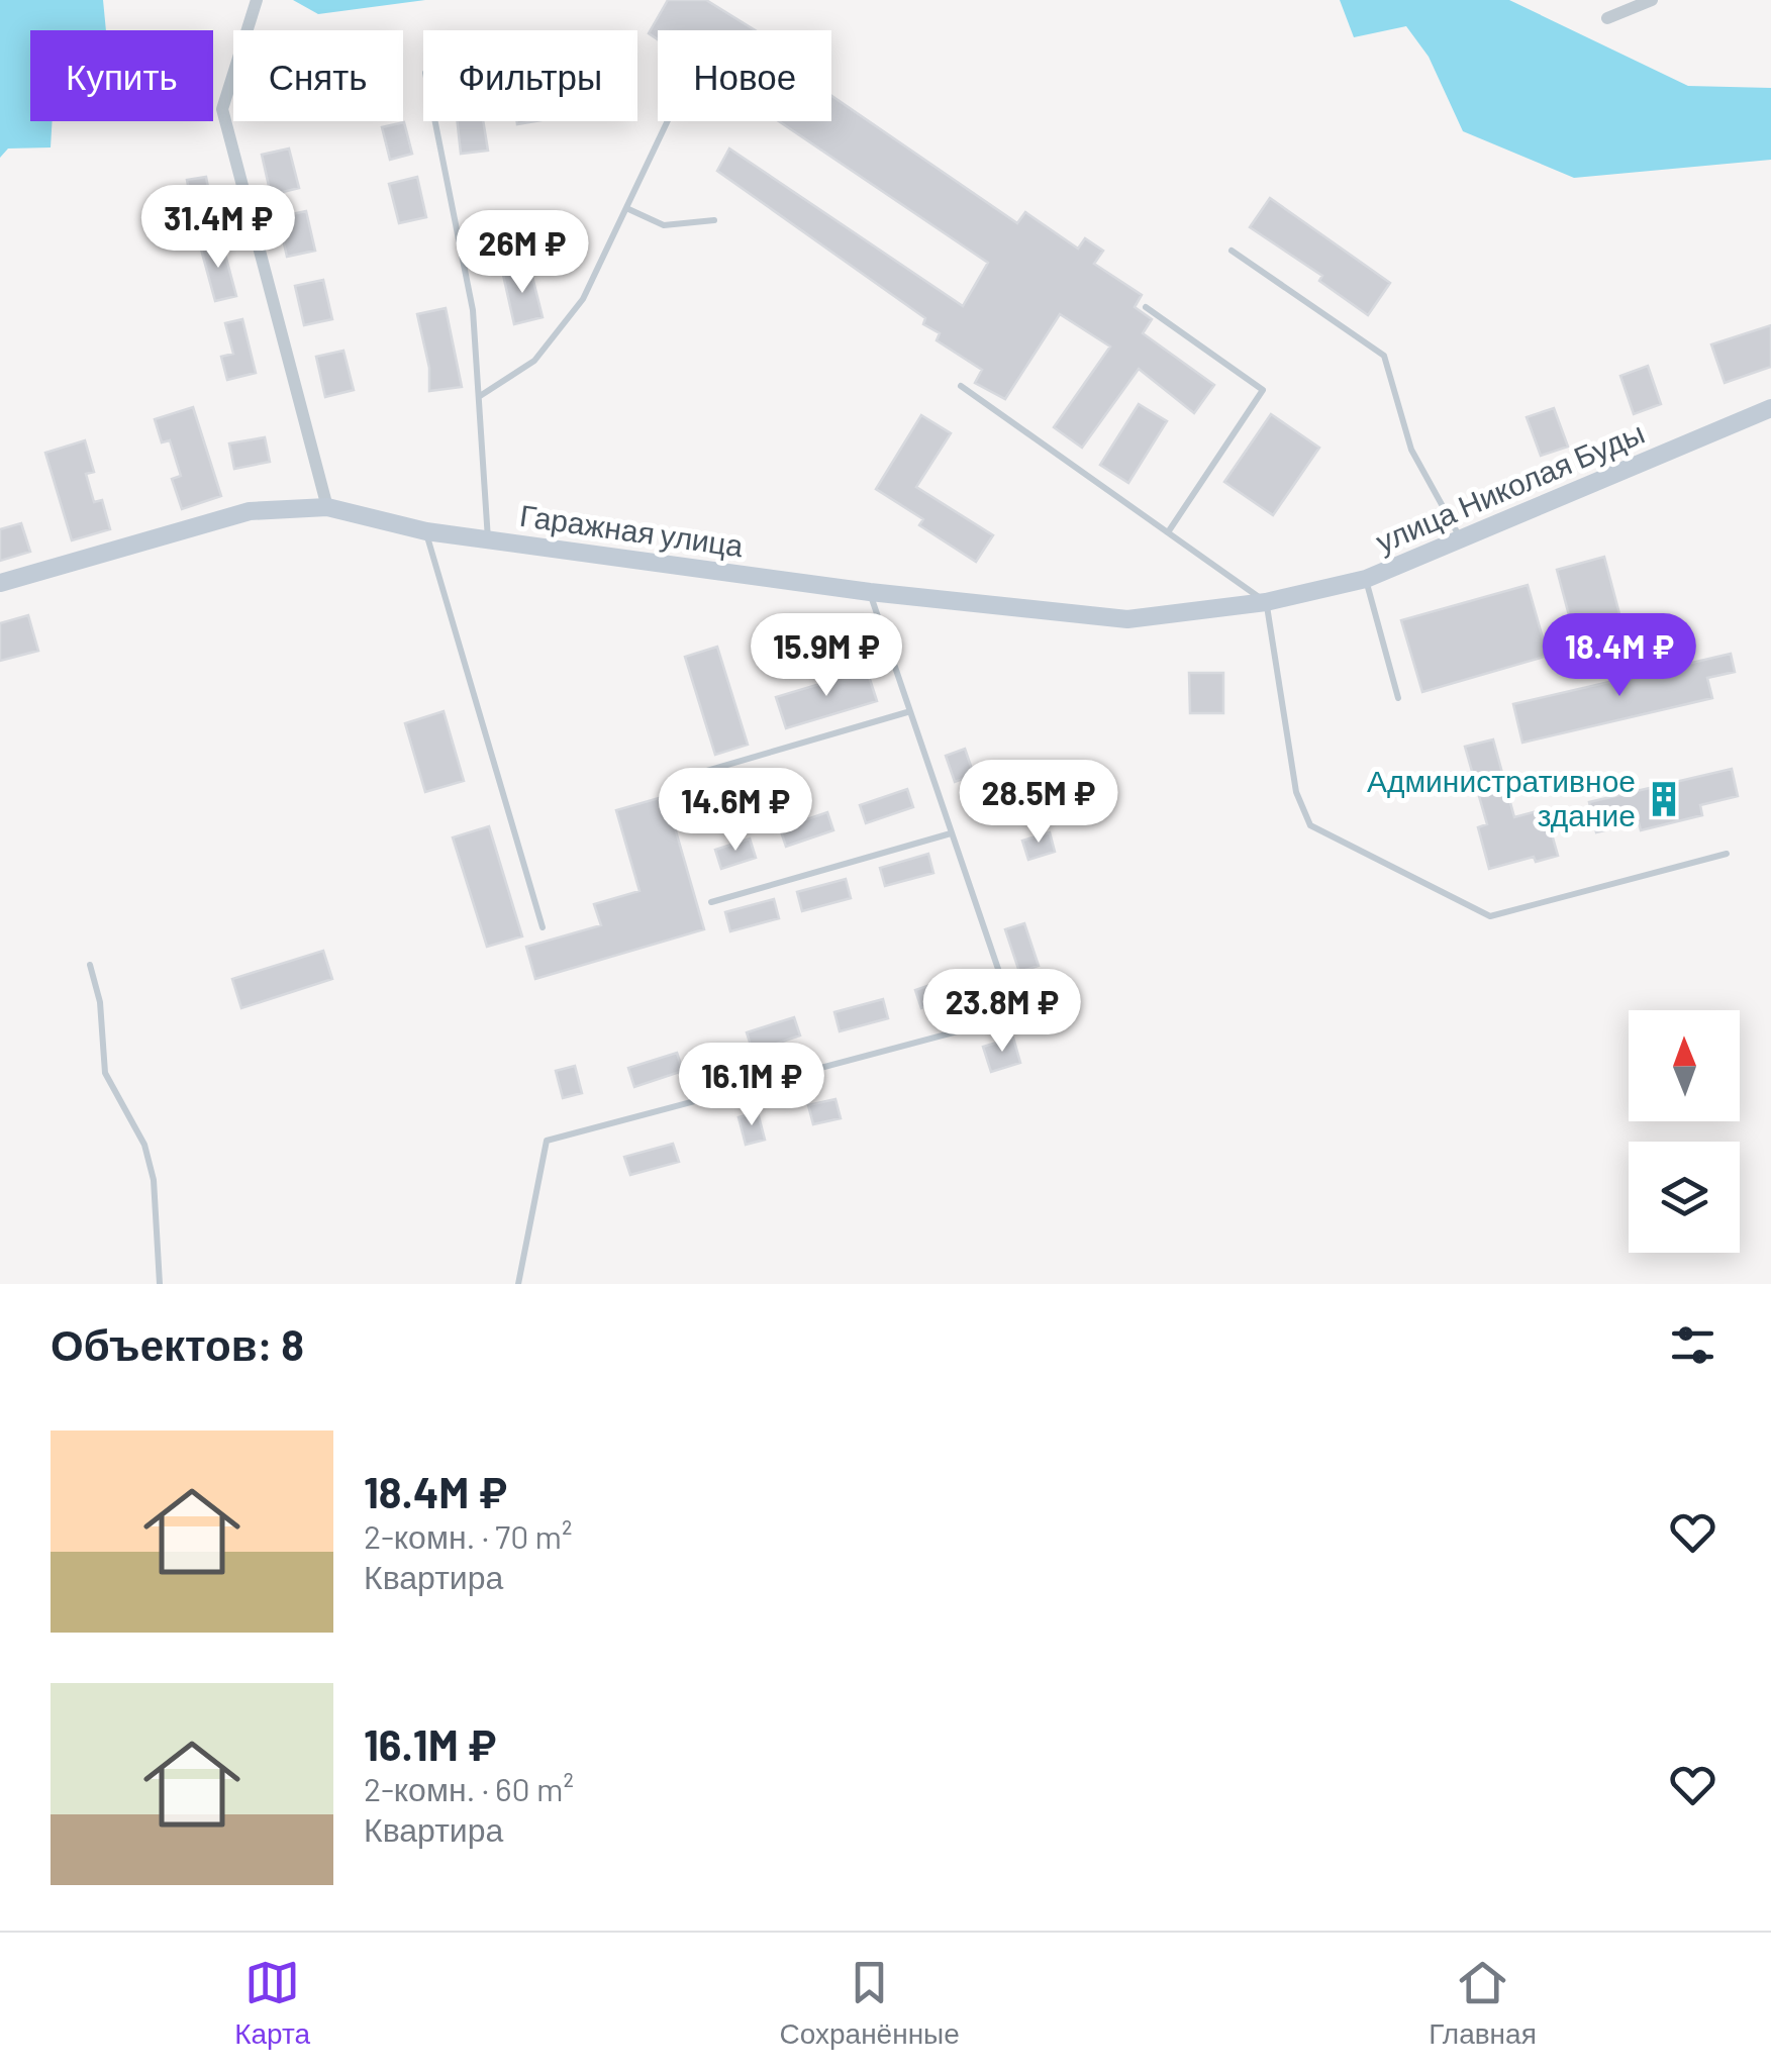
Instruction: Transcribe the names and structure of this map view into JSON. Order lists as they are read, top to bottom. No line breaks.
{"streets":{"street":["улица Николая Буды","Гаражная улица"]},"crossings":[["улица Николая Буды","Гаражная улица"]],"places":{"building":["Административное здание"]},"north":"top","page":{"chip":["Купить","Снять","Фильтры","Новое"],"price":["31.4M ₽","26M ₽","15.9M ₽","18.4M ₽","28.5M ₽","14.6M ₽","23.8M ₽","16.1M ₽"],"heading":"Объектов: 8","list":[{"name":"18.4M ₽","note":"2-комн. · 70 m² · Квартира"},{"name":"16.1M ₽","note":"2-комн. · 60 m² · Квартира"}],"tabs":["Карта","Сохранённые","Главная"]}}
